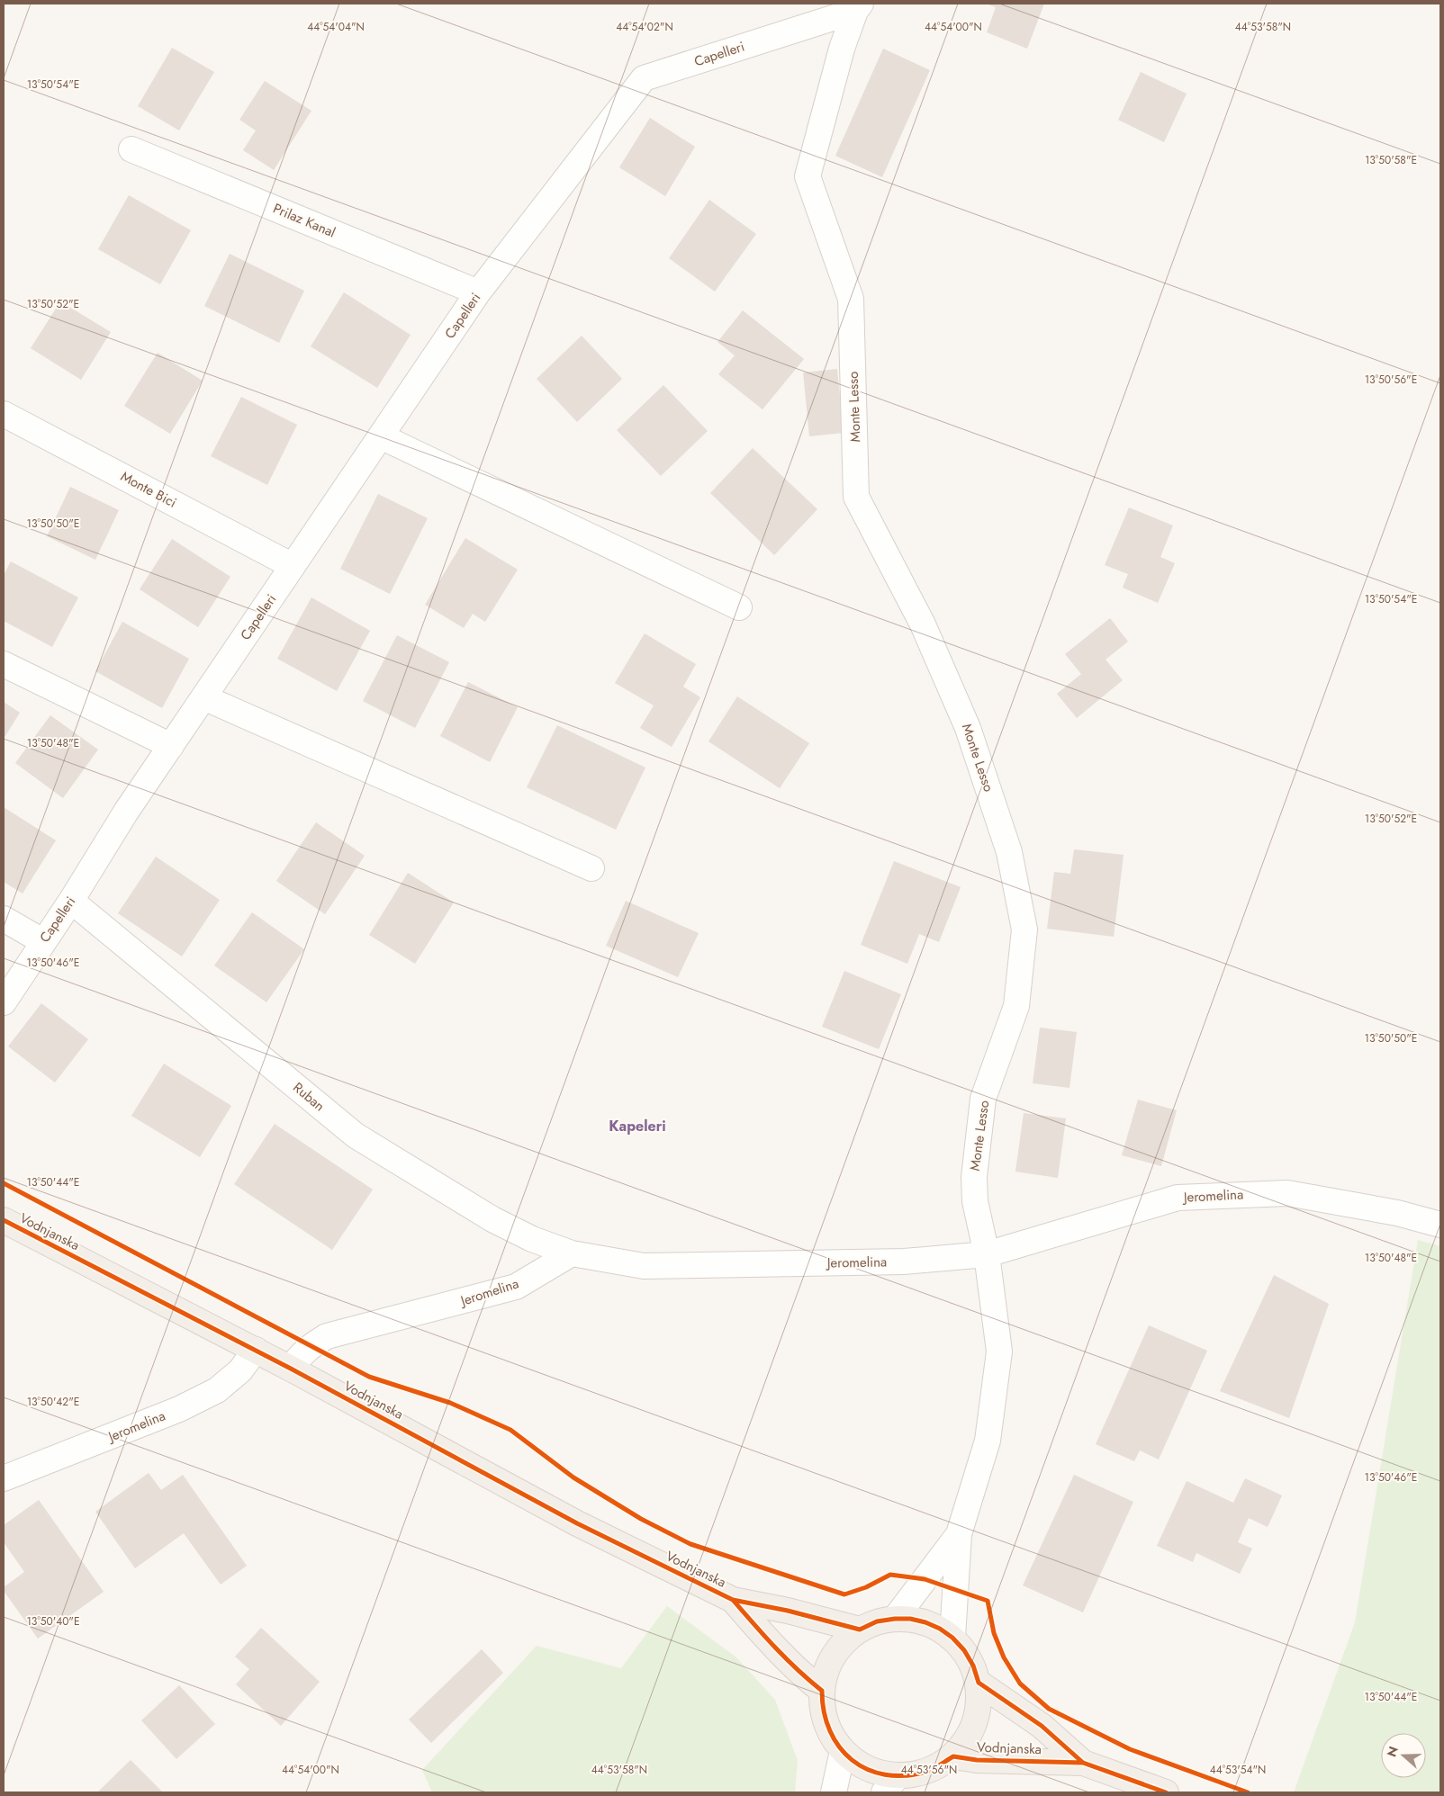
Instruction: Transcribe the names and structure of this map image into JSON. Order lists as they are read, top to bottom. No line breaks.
{"streets":{"main road":["Vodnjanska"],"street":["Capelleri","Prilaz Kanal","Monte Lesso","Monte Bici","Ruban","Jeromelina"]},"crossings":[["Capelleri","Prilaz Kanal"],["Capelleri","Monte Lesso"],["Capelleri","Monte Bici"],["Capelleri","Ruban"],["Monte Lesso","Jeromelina"],["Monte Lesso","Vodnjanska"],["Ruban","Jeromelina"],["Jeromelina","Vodnjanska"]],"districts":["Kapeleri"],"north":"left","coordinates":["44°54'04\"N","44°54'02\"N","44°54'00\"N","44°53'58\"N","13°50'54\"E","13°50'58\"E","13°50'52\"E","13°50'56\"E","13°50'50\"E","13°50'48\"E","13°50'46\"E","13°50'44\"E","13°50'42\"E","13°50'40\"E","44°53'56\"N","44°53'54\"N"]}
